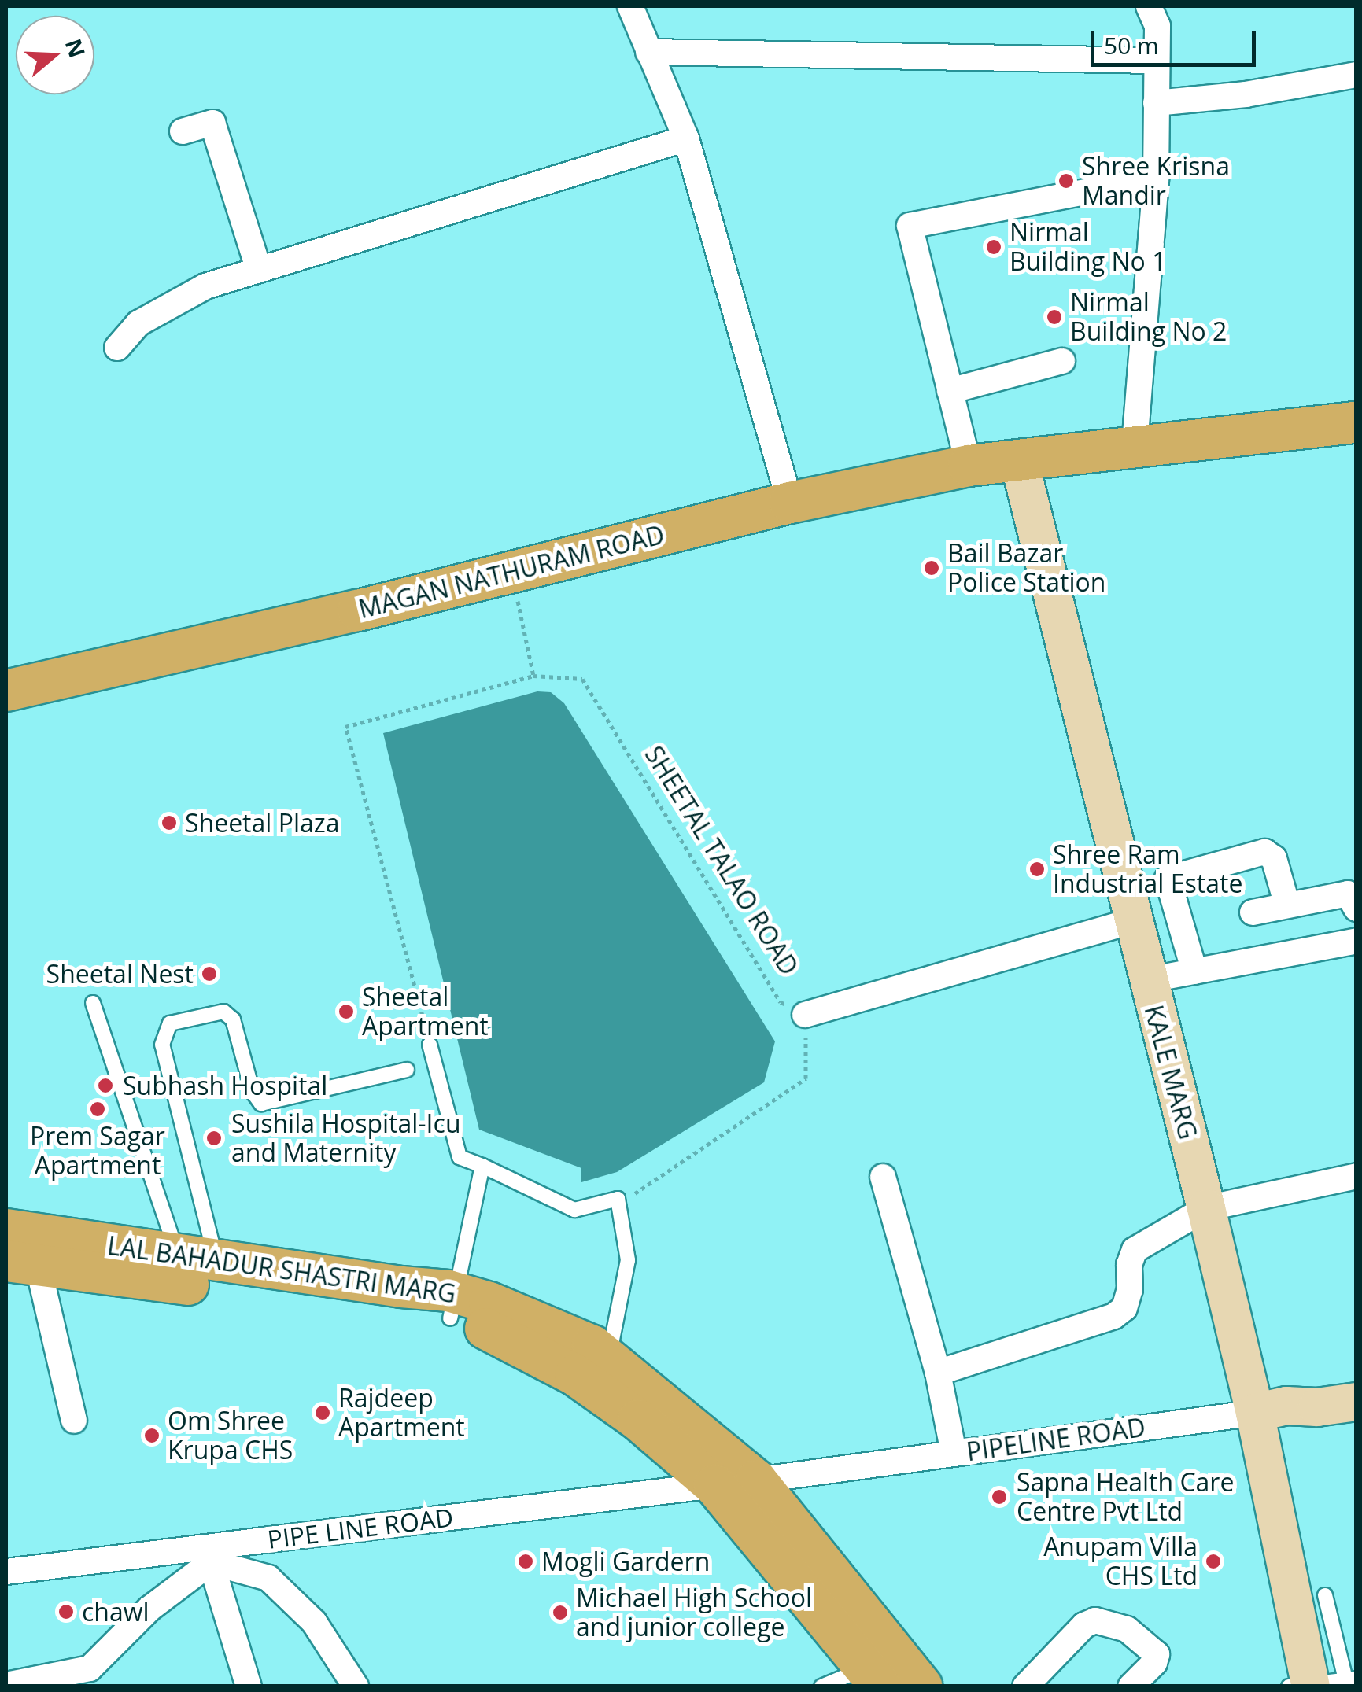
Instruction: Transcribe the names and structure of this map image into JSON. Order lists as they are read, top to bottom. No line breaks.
{"streets":{"main road":["MAGAN NATHURAM ROAD","KALE MARG","LAL BAHADUR SHASTRI MARG","PIPELINE ROAD"],"street":["PIPE LINE ROAD"],"path":["SHEETAL TALAO ROAD"]},"crossings":[["MAGAN NATHURAM ROAD","KALE MARG"],["KALE MARG","PIPELINE ROAD"],["LAL BAHADUR SHASTRI MARG","PIPELINE ROAD"],["LAL BAHADUR SHASTRI MARG","PIPE LINE ROAD"]],"places":["Shree Krisna Mandir","Nirmal Building No 1","Nirmal Building No 2","Bail Bazar Police Station","Sheetal Plaza","Shree Ram Industrial Estate","Sheetal Nest","Sheetal Apartment","Subhash Hospital","Prem Sagar Apartment","Sushila Hospital-Icu and Maternity","Rajdeep Apartment","Om Shree Krupa CHS","Sapna Health Care Centre Pvt Ltd","Mogli Gardern","Anupam Villa CHS Ltd","chawl","Michael High School and junior college"],"scale_bar":"50 m","north":"right"}
